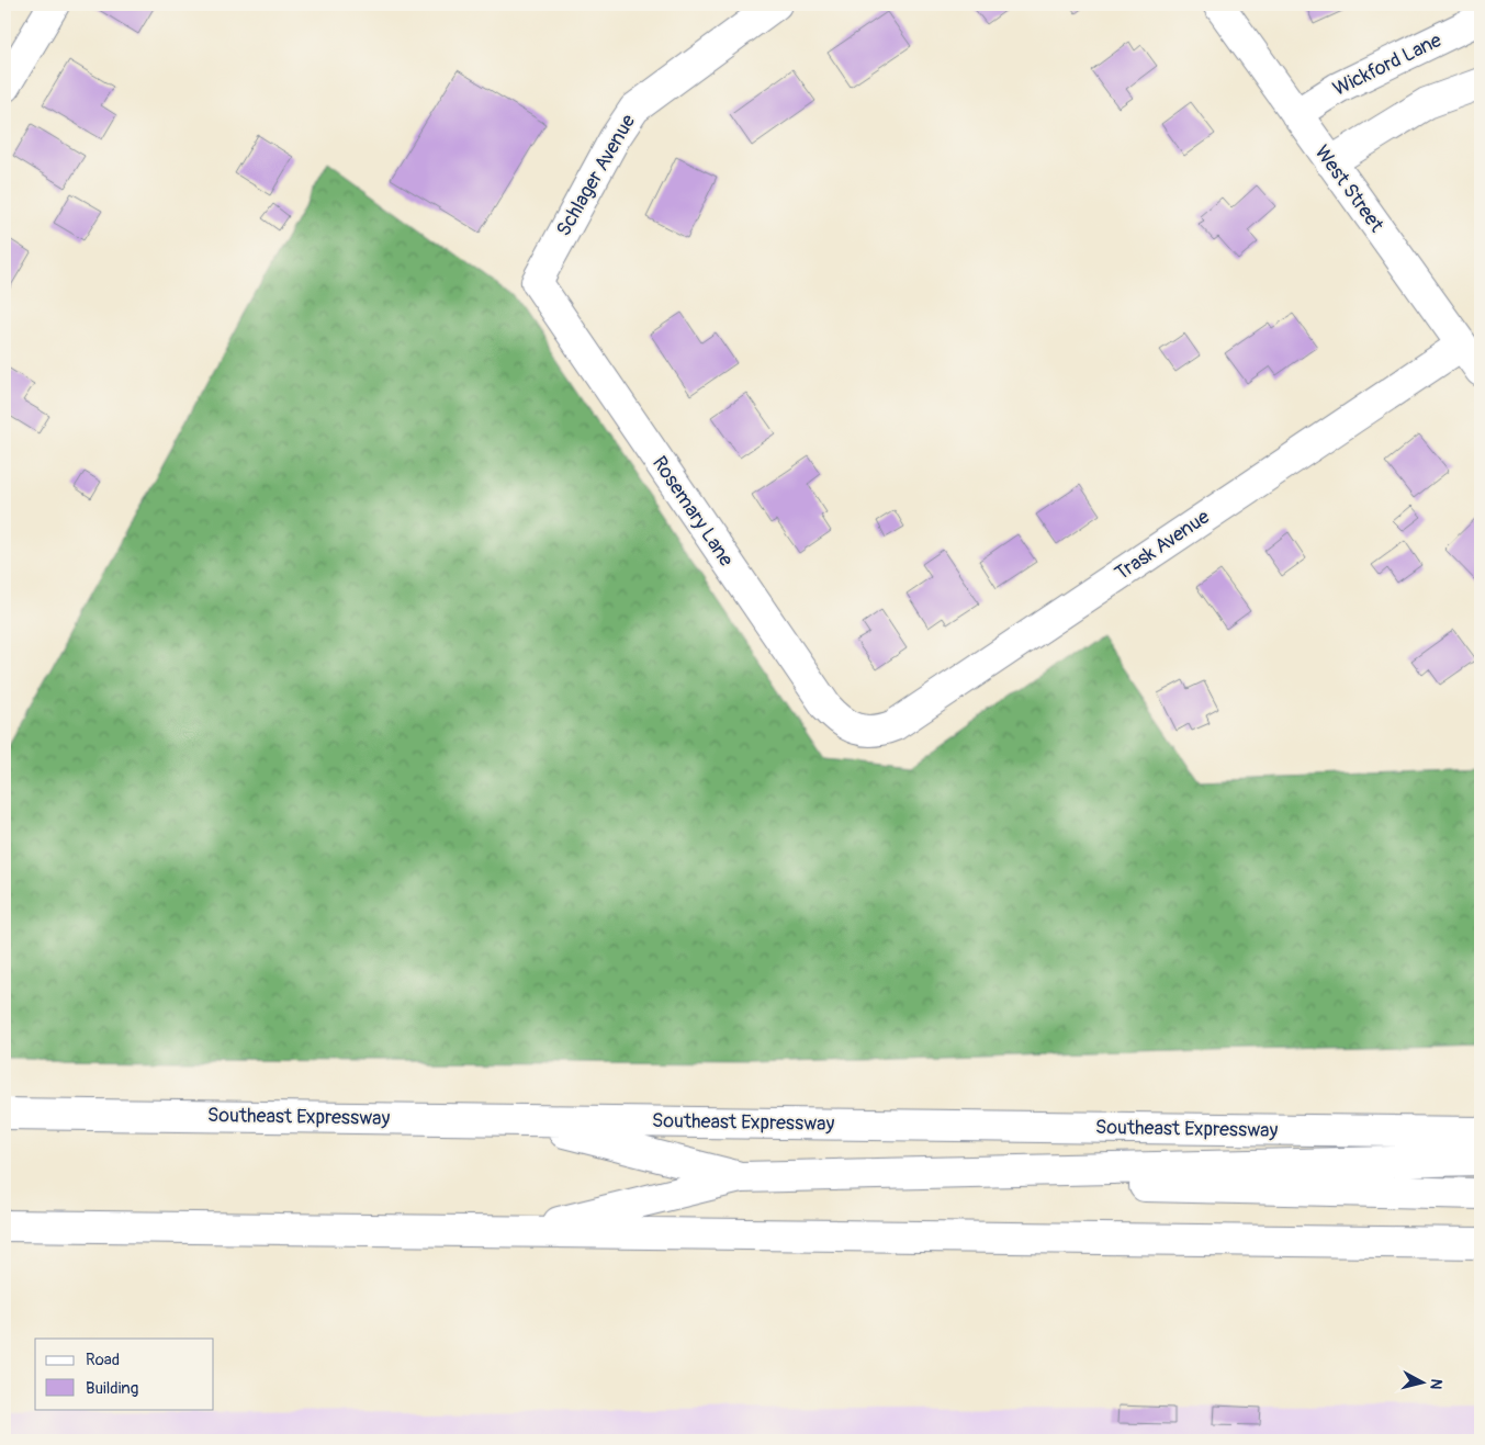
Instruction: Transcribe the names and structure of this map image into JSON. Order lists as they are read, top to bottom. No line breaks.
{"streets":{"main road":["Wickford Lane","Schlager Avenue","West Street","Rosemary Lane","Trask Avenue","Southeast Expressway"]},"crossings":[["Wickford Lane","West Street"],["Schlager Avenue","Rosemary Lane"],["West Street","Trask Avenue"],["Rosemary Lane","Trask Avenue"]],"legend":["Road","Building"],"north":"right"}
